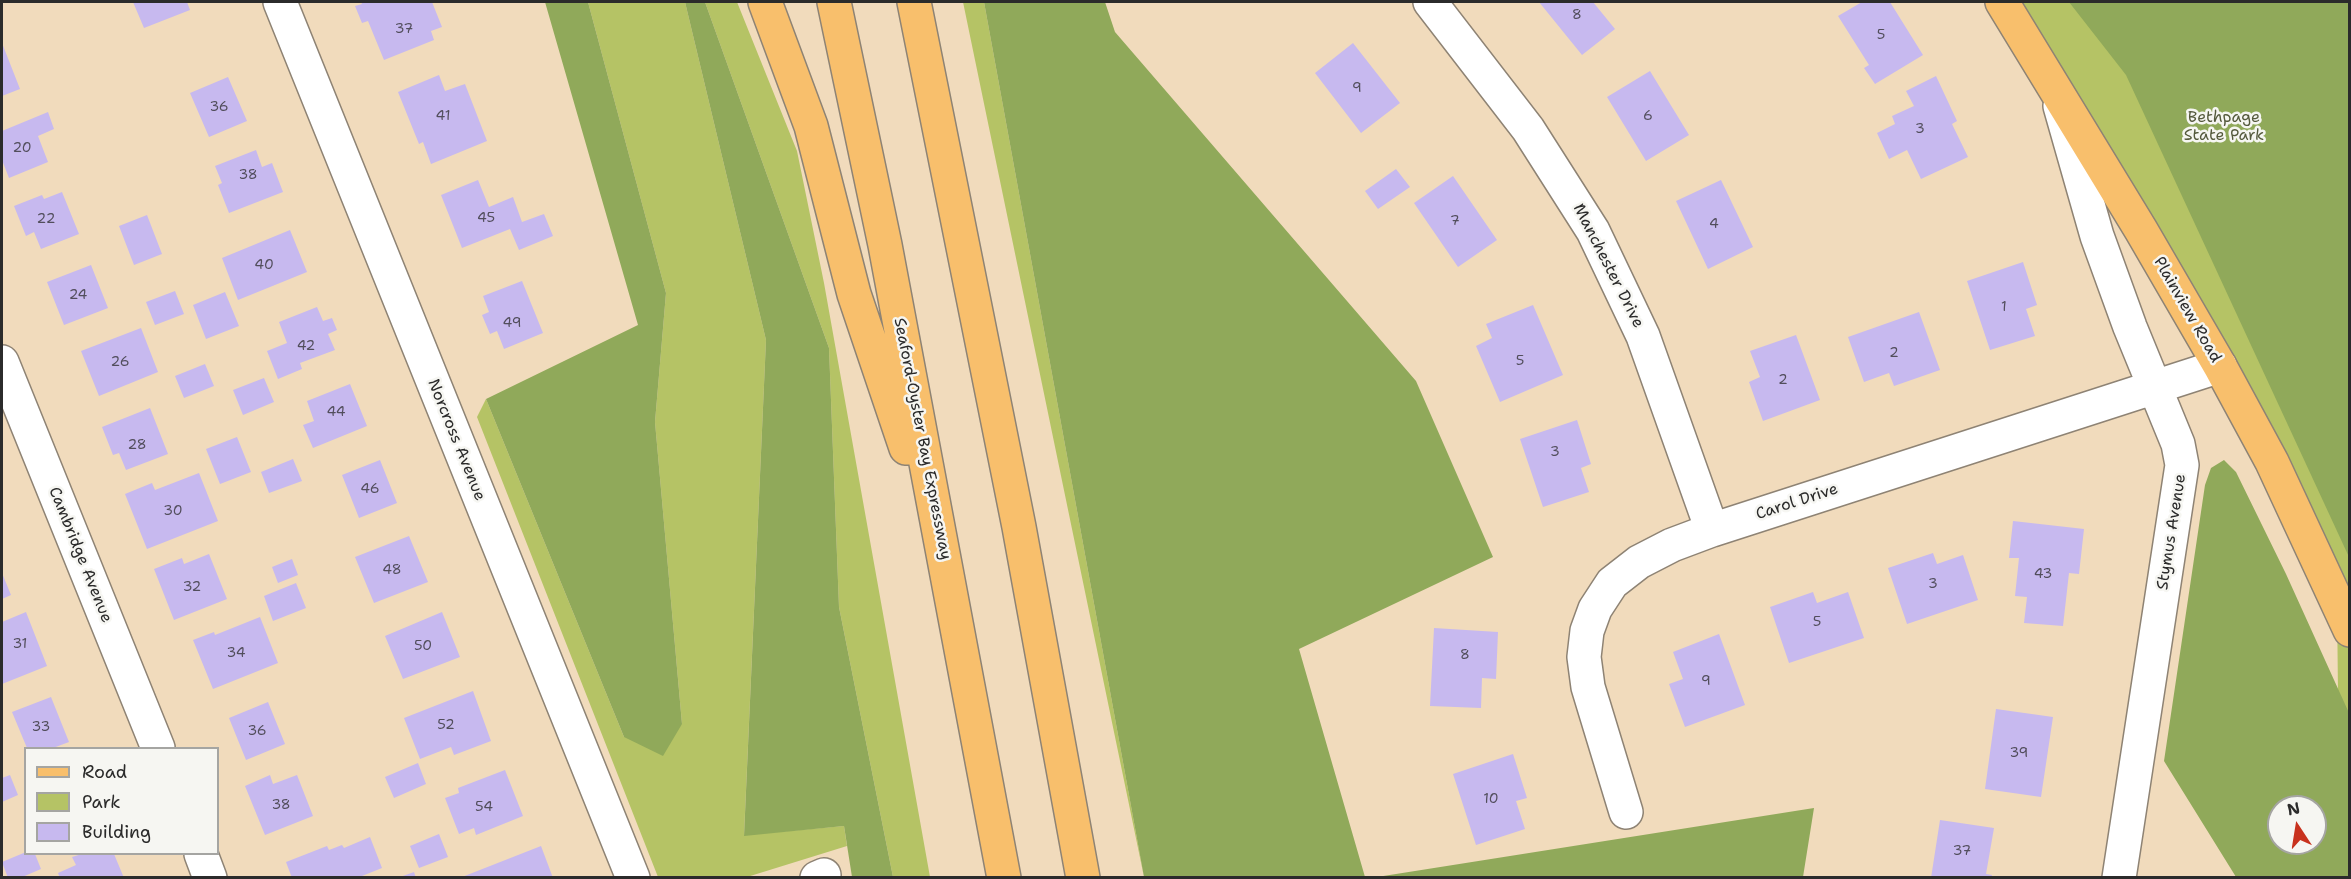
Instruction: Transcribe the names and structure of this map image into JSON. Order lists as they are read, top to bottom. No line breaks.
{"streets":{"main road":["Plainview Road","Seaford-Oyster Bay Expressway"],"street":["Manchester Drive","Norcross Avenue","Carol Drive","Stymus Avenue","Cambridge Avenue"]},"crossings":[["Manchester Drive","Carol Drive"],["Plainview Road","Carol Drive"],["Plainview Road","Stymus Avenue"],["Carol Drive","Stymus Avenue"]],"parks":["Bethpage State Park"],"house_numbers":["8","37","5","9","36","41","6","3","20","38","45","22","7","4","40","24","1","49","42","2","5","26","2","44","28","3","46","30","48","43","3","32","5","31","50","34","8","9","52","33","36","39","10","38","54","37"],"legend":["Road","Park","Building"],"north":"top"}
